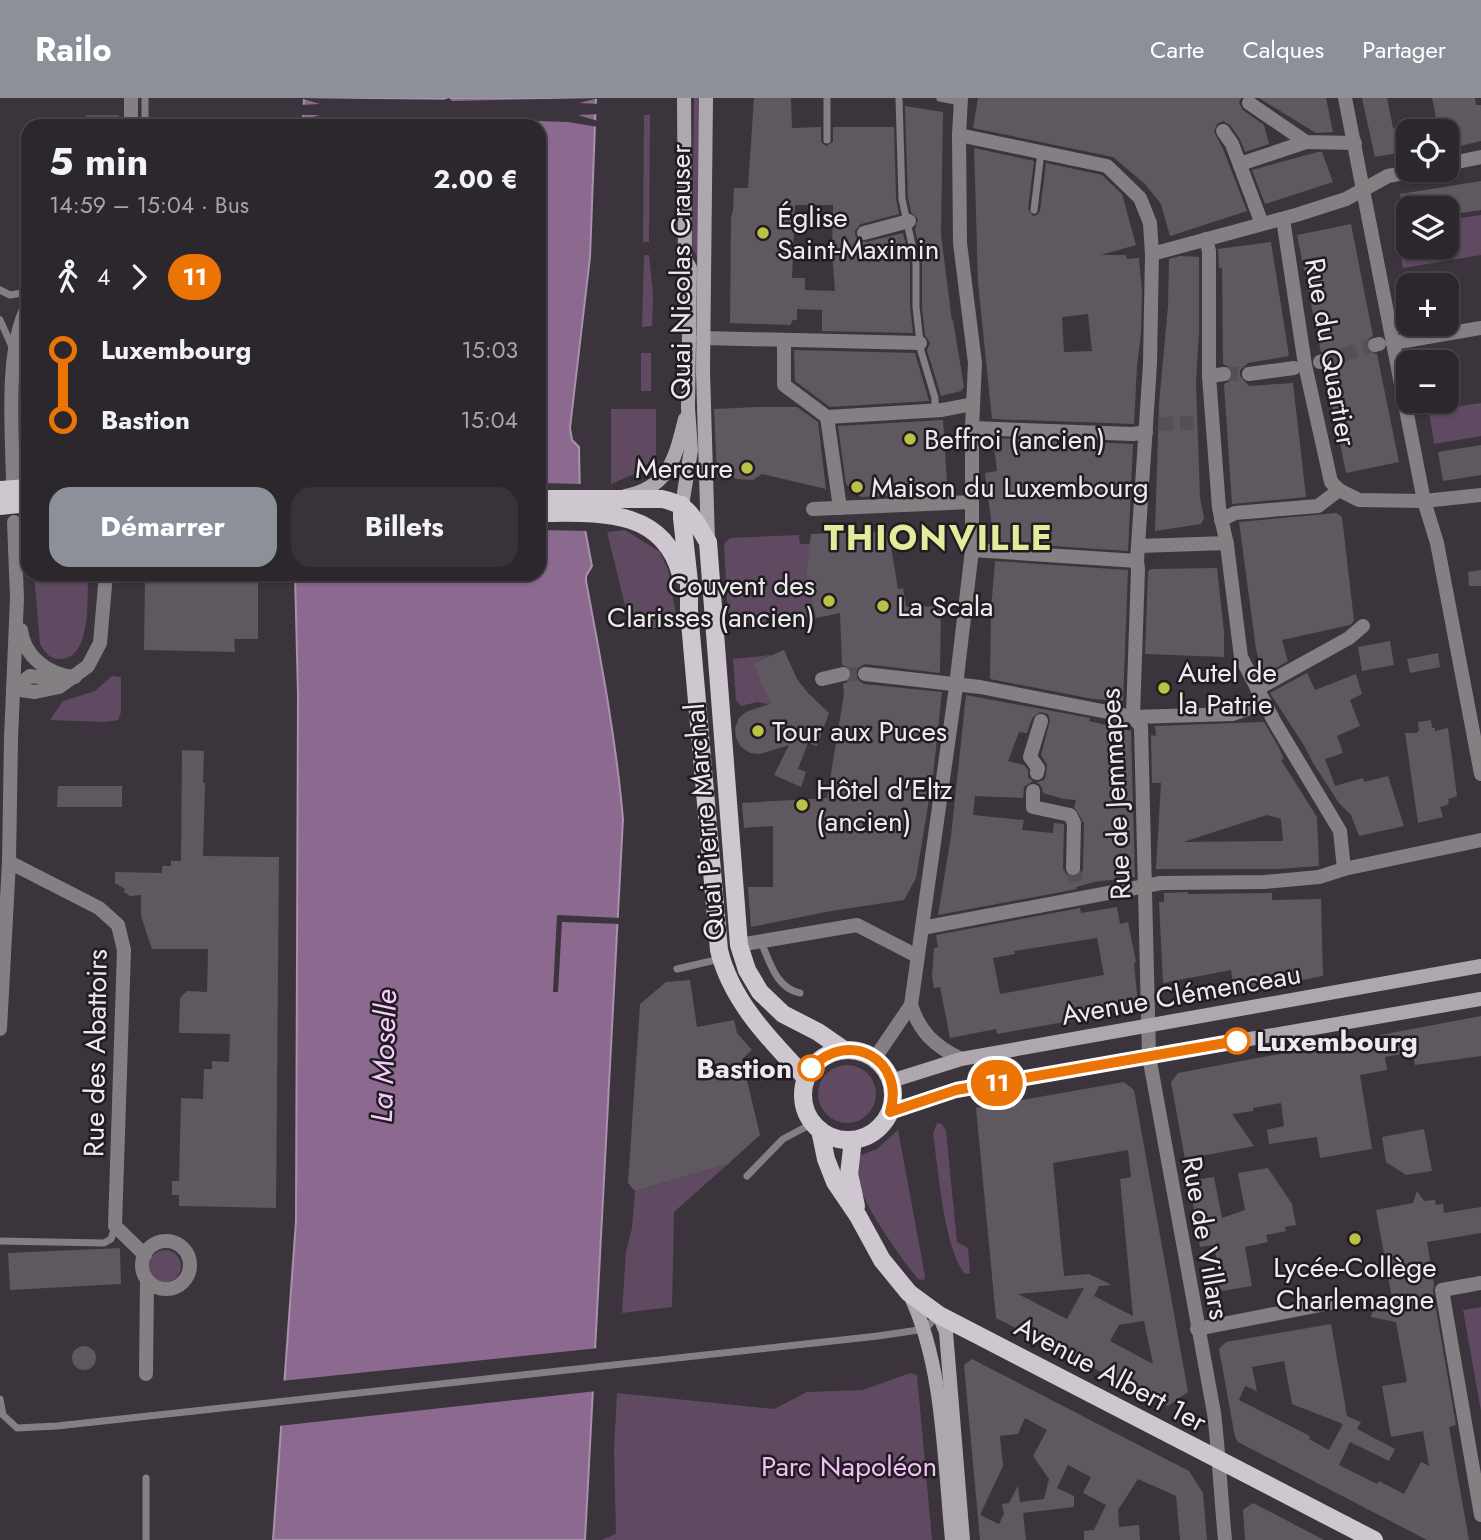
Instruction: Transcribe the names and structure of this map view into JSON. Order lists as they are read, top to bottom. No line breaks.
{"streets":{"main road":["Quai Pierre Marchal","Avenue Albert 1er"],"street":["Quai Nicolas Crauser","Rue du Quartier","Rue de Jemmapes","Avenue Clémenceau","Rue des Abattoirs","Rue de Villars"]},"crossings":[["Quai Nicolas Crauser","Quai Pierre Marchal"],["Rue de Jemmapes","Avenue Clémenceau"],["Rue de Jemmapes","Rue de Villars"],["Quai Pierre Marchal","Avenue Clémenceau"],["Quai Pierre Marchal","Avenue Albert 1er"],["Avenue Clémenceau","Rue de Villars"],["Avenue Clémenceau","Avenue Albert 1er"],["Rue de Villars","Avenue Albert 1er"]],"districts":["THIONVILLE"],"water":["La Moselle"],"parks":["Parc Napoléon"],"places":["Église Saint-Maximin","Beffroi (ancien)","Mercure","Maison du Luxembourg","Couvent des Clarisses (ancien)","La Scala","Autel de la Patrie","Tour aux Puces","Hôtel d'Eltz (ancien)","Luxembourg","Bastion","Lycée-Collège Charlemagne"],"lines":["bus line 11"],"page":{"header":"Railo","nav":["Carte","Calques","Partager"],"on_map":"11","map_buttons":["+","−"],"heading":["5 min","14:59 – 15:04 · Bus","2.00 €"],"legs":["4","11"],"list":[{"name":"Luxembourg","value":"15:03"},{"name":"Bastion","value":"15:04"}],"buttons":["Démarrer","Billets"]}}
